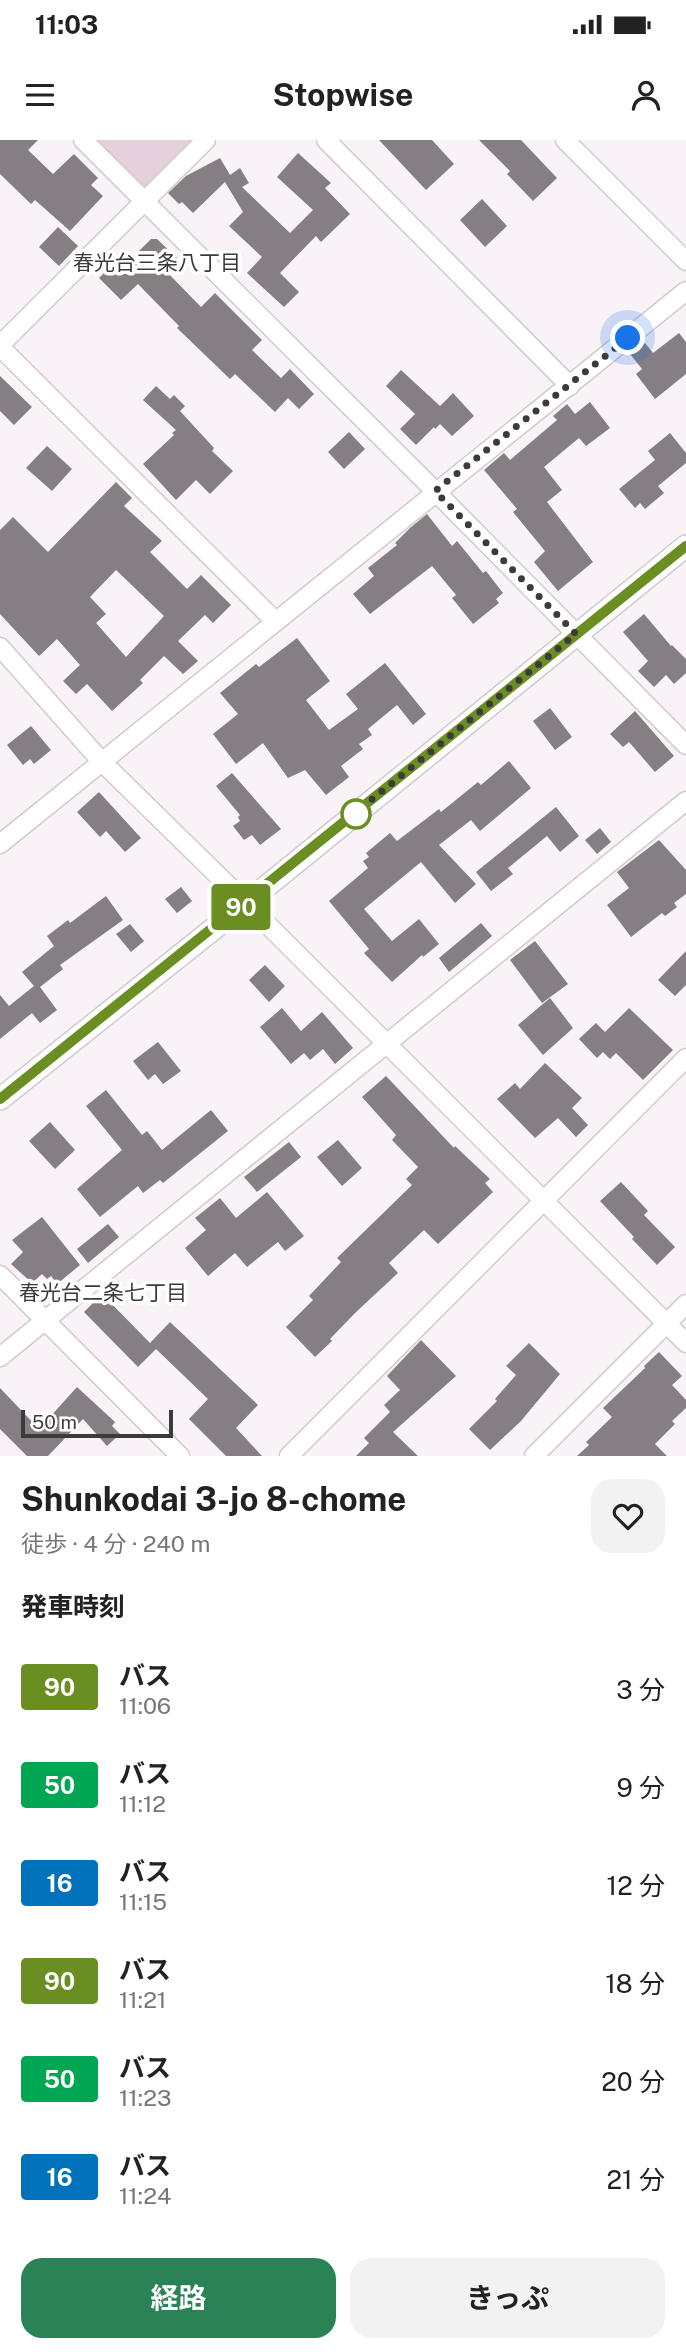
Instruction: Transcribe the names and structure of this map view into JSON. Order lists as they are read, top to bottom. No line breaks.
{"districts":["春光台三条八丁目","春光台二条七丁目"],"lines":["bus line 90"],"scale_bar":"50 m","page":{"status":"11:03","header":"Stopwise","on_map":"90","scale":"50 m","heading":[["Shunkodai 3-jo 8-chome","徒歩 · 4 分 · 240 m"],"発車時刻"],"list":[{"mark":"90","name":"バス","note":"11:06","value":"3 分"},{"mark":"50","name":"バス","note":"11:12","value":"9 分"},{"mark":"16","name":"バス","note":"11:15","value":"12 分"},{"mark":"90","name":"バス","note":"11:21","value":"18 分"},{"mark":"50","name":"バス","note":"11:23","value":"20 分"},{"mark":"16","name":"バス","note":"11:24","value":"21 分"}],"buttons":["経路","きっぷ"]}}
